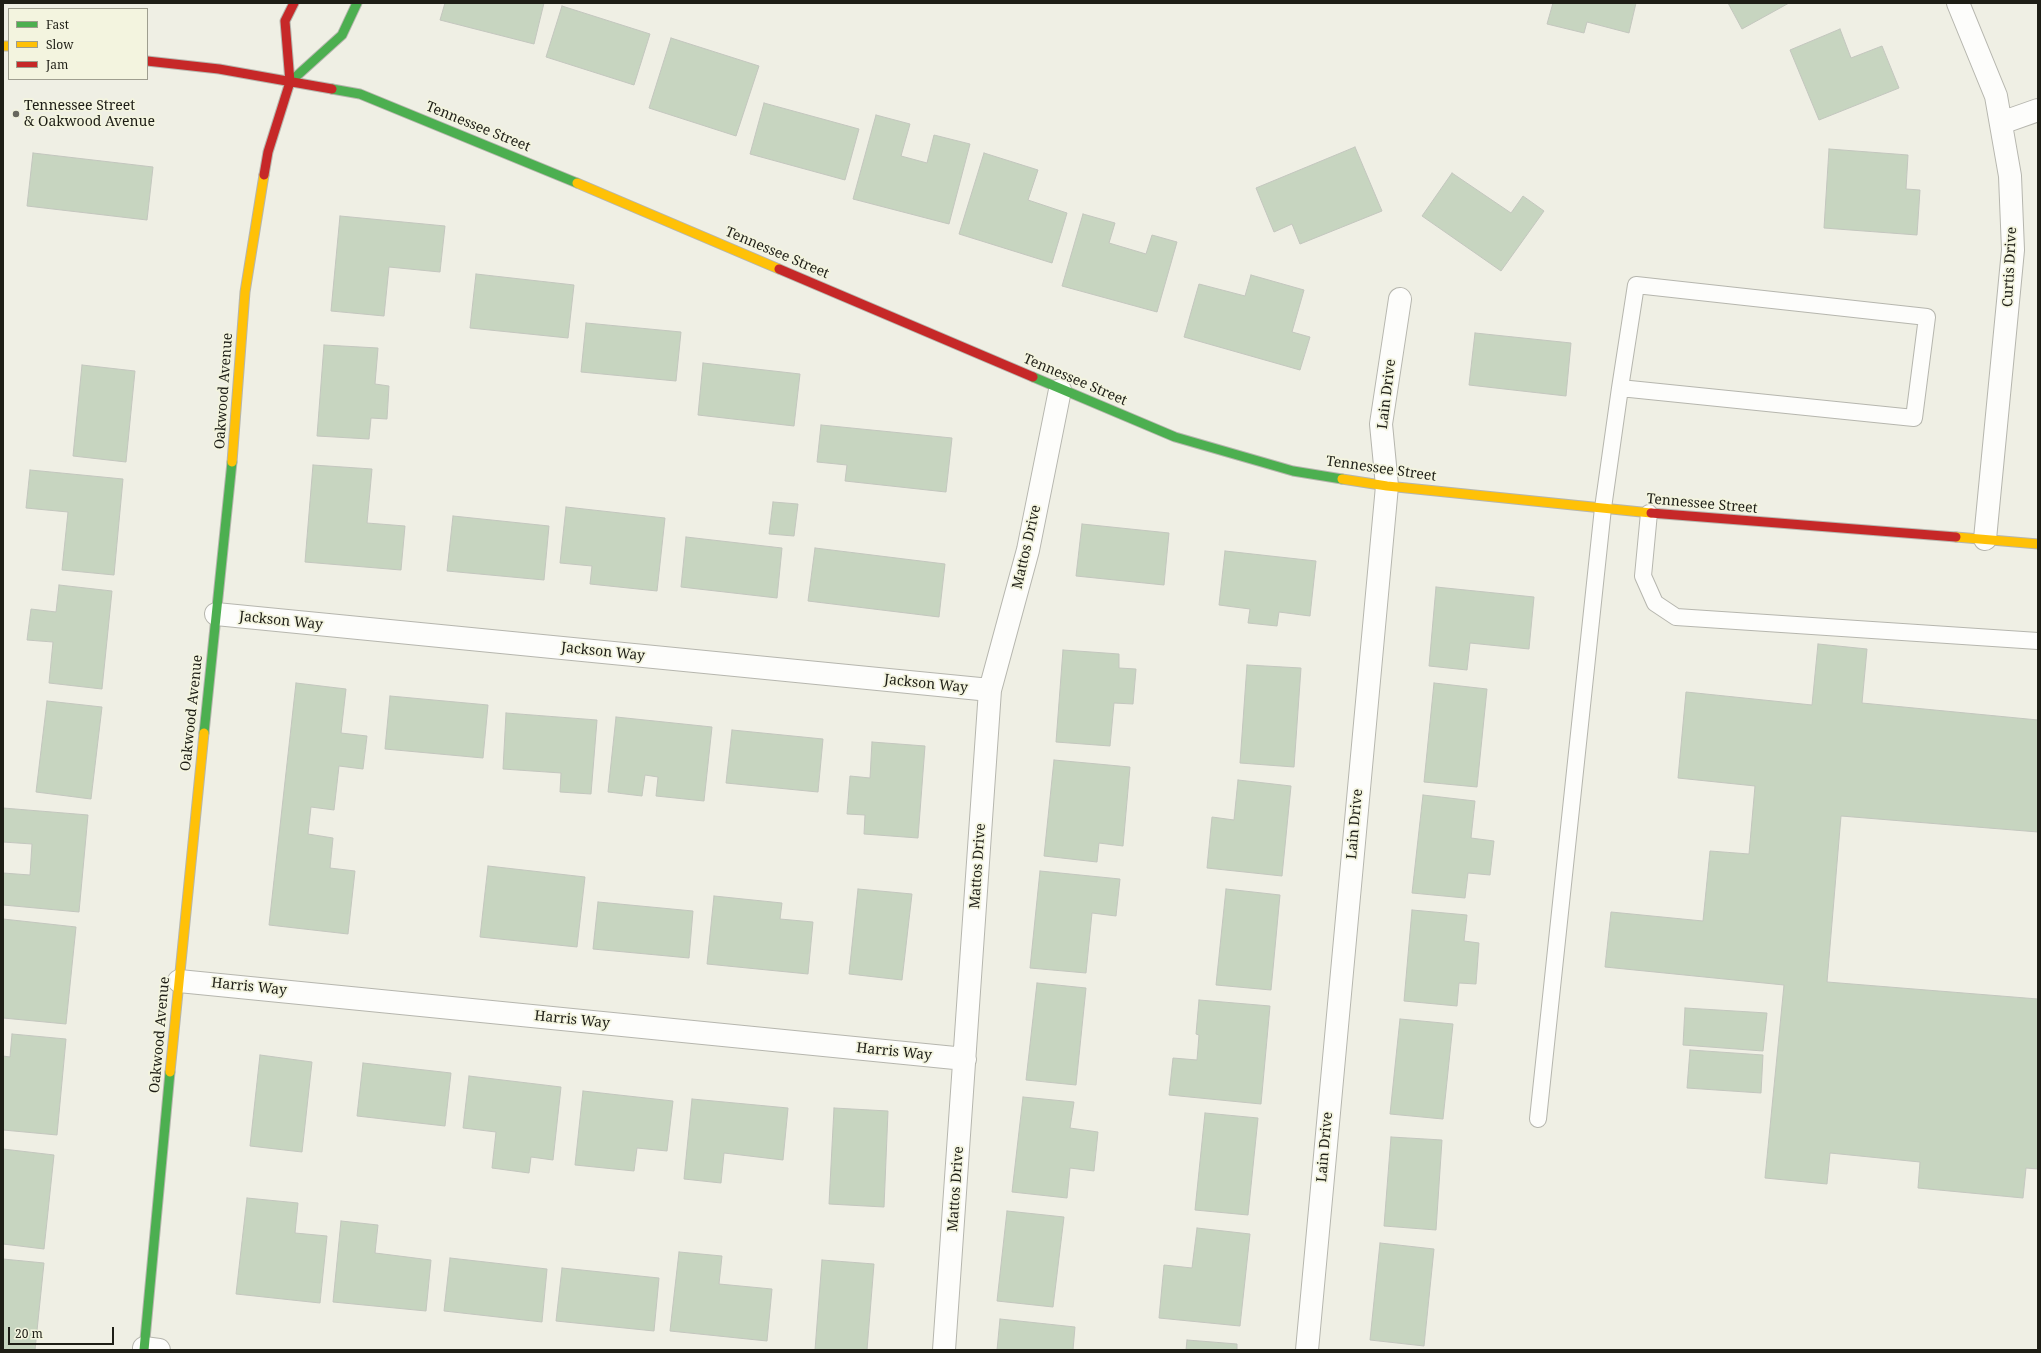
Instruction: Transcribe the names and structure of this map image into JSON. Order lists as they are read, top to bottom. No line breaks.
{"streets":{"main road":["Tennessee Street","Oakwood Avenue"],"street":["Curtis Drive","Lain Drive","Mattos Drive","Jackson Way","Harris Way"]},"crossings":[["Tennessee Street","Curtis Drive"],["Tennessee Street","Oakwood Avenue"],["Tennessee Street","Lain Drive"],["Tennessee Street","Mattos Drive"],["Oakwood Avenue","Jackson Way"],["Oakwood Avenue","Harris Way"],["Mattos Drive","Jackson Way"],["Mattos Drive","Harris Way"]],"places":["Tennessee Street & Oakwood Avenue"],"legend":["Fast","Slow","Jam"],"scale_bar":"20 m"}
